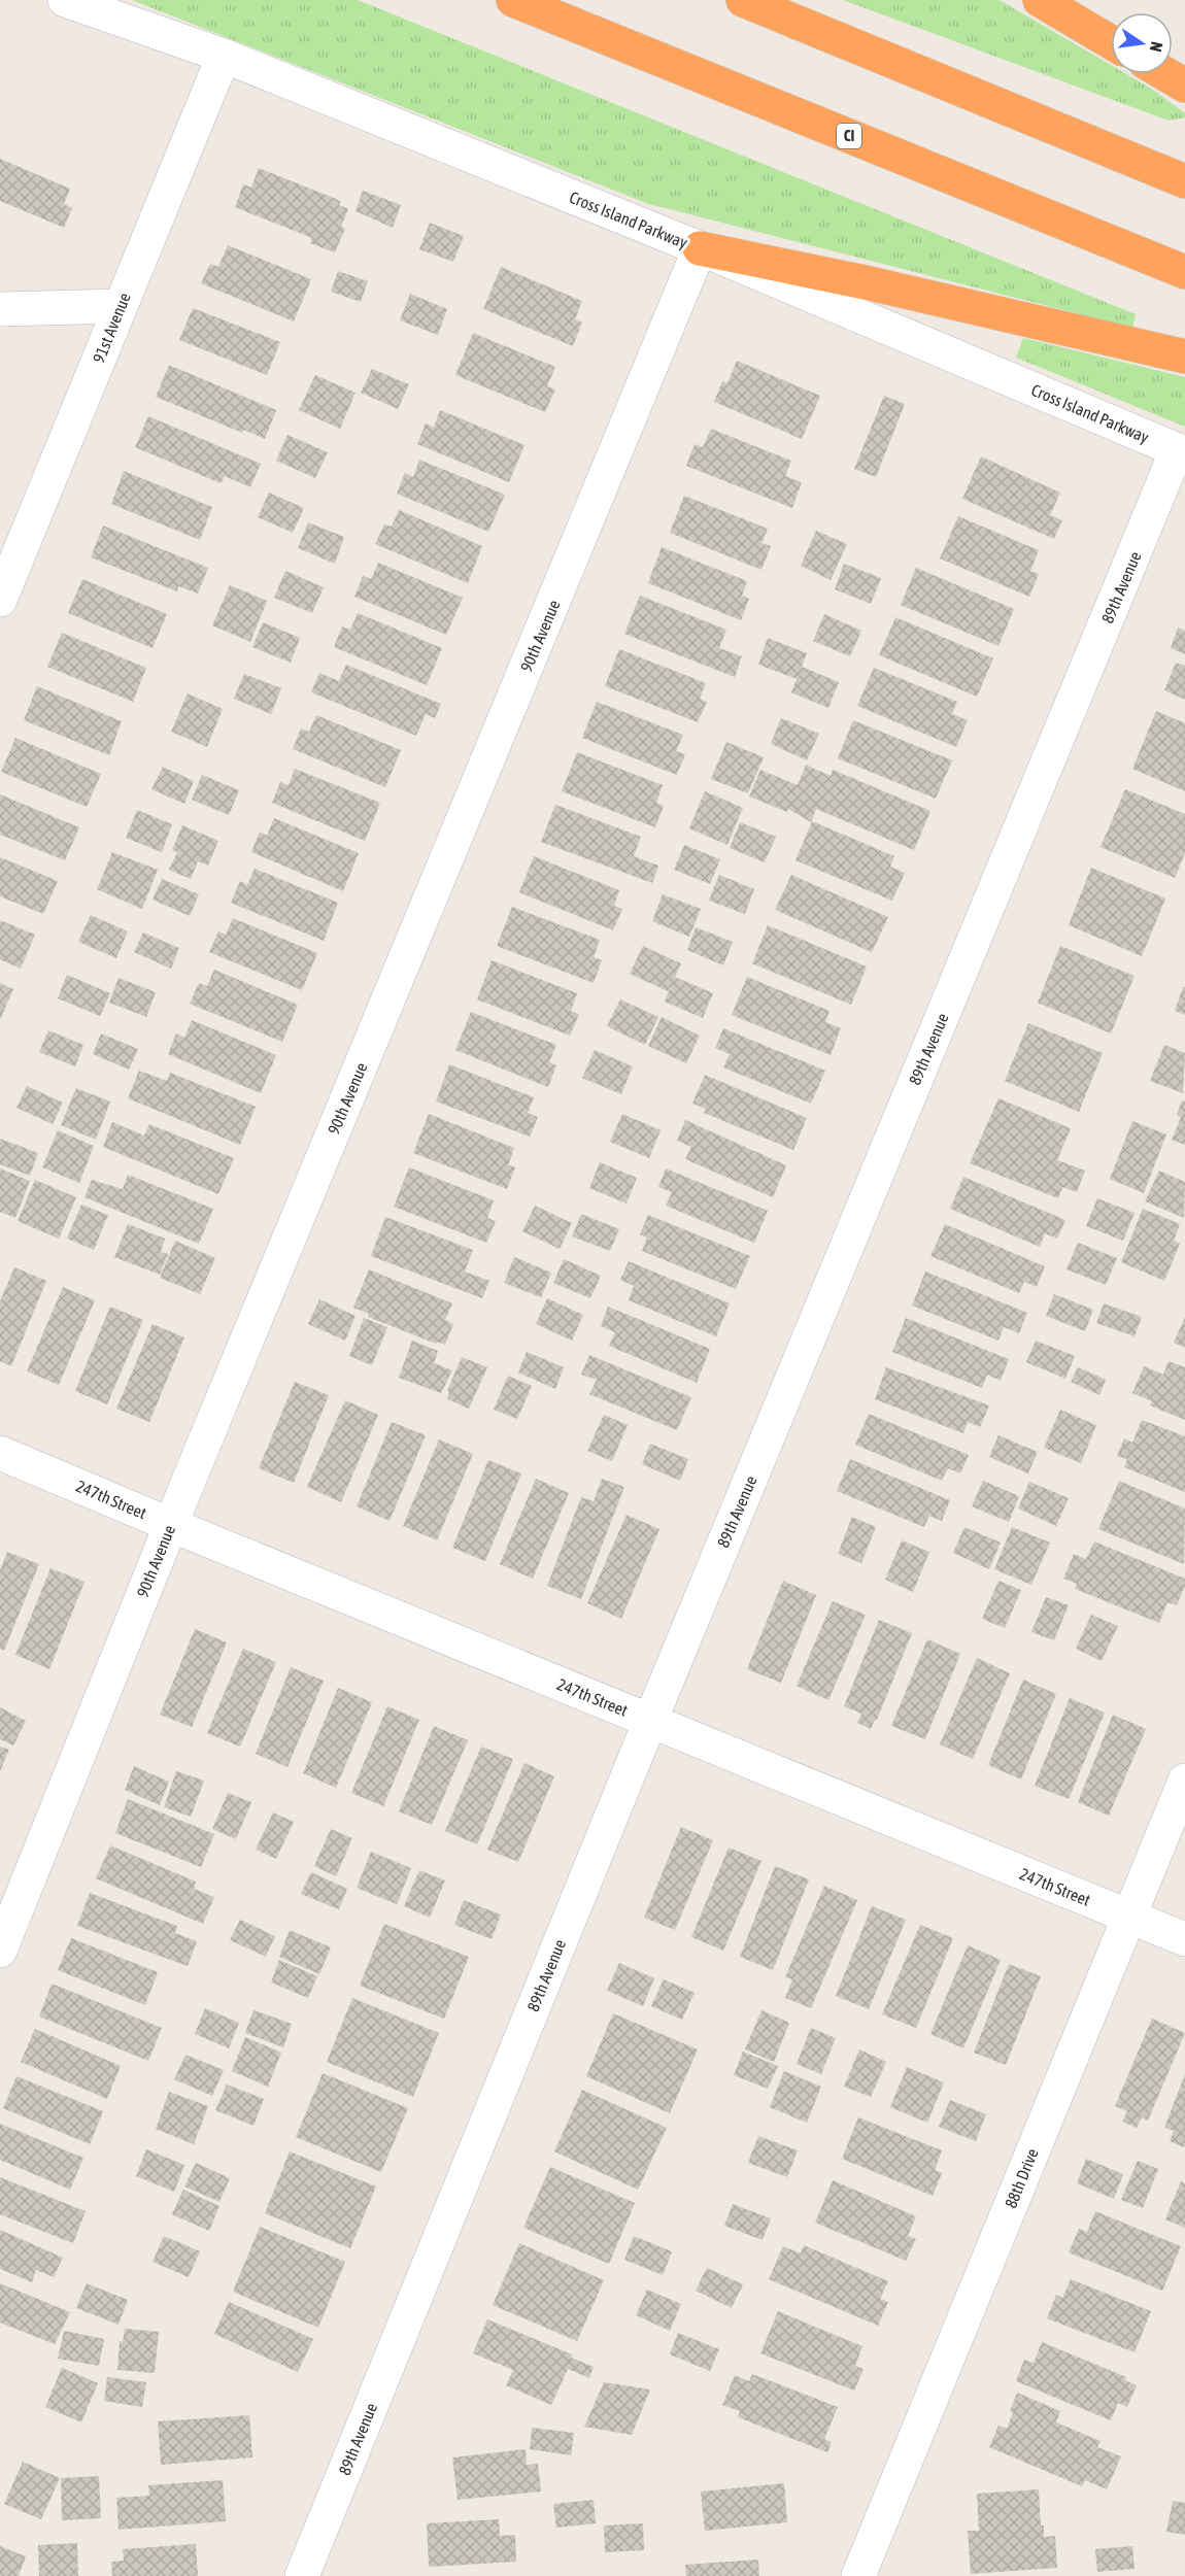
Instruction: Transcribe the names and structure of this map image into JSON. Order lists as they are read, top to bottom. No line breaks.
{"streets":{"highway":["CI"],"street":["Cross Island Parkway","91st Avenue","89th Avenue","90th Avenue","247th Street","88th Drive"]},"crossings":[["Cross Island Parkway","91st Avenue"],["Cross Island Parkway","89th Avenue"],["Cross Island Parkway","90th Avenue"],["89th Avenue","247th Street"],["90th Avenue","247th Street"],["247th Street","88th Drive"]],"north":"right"}
